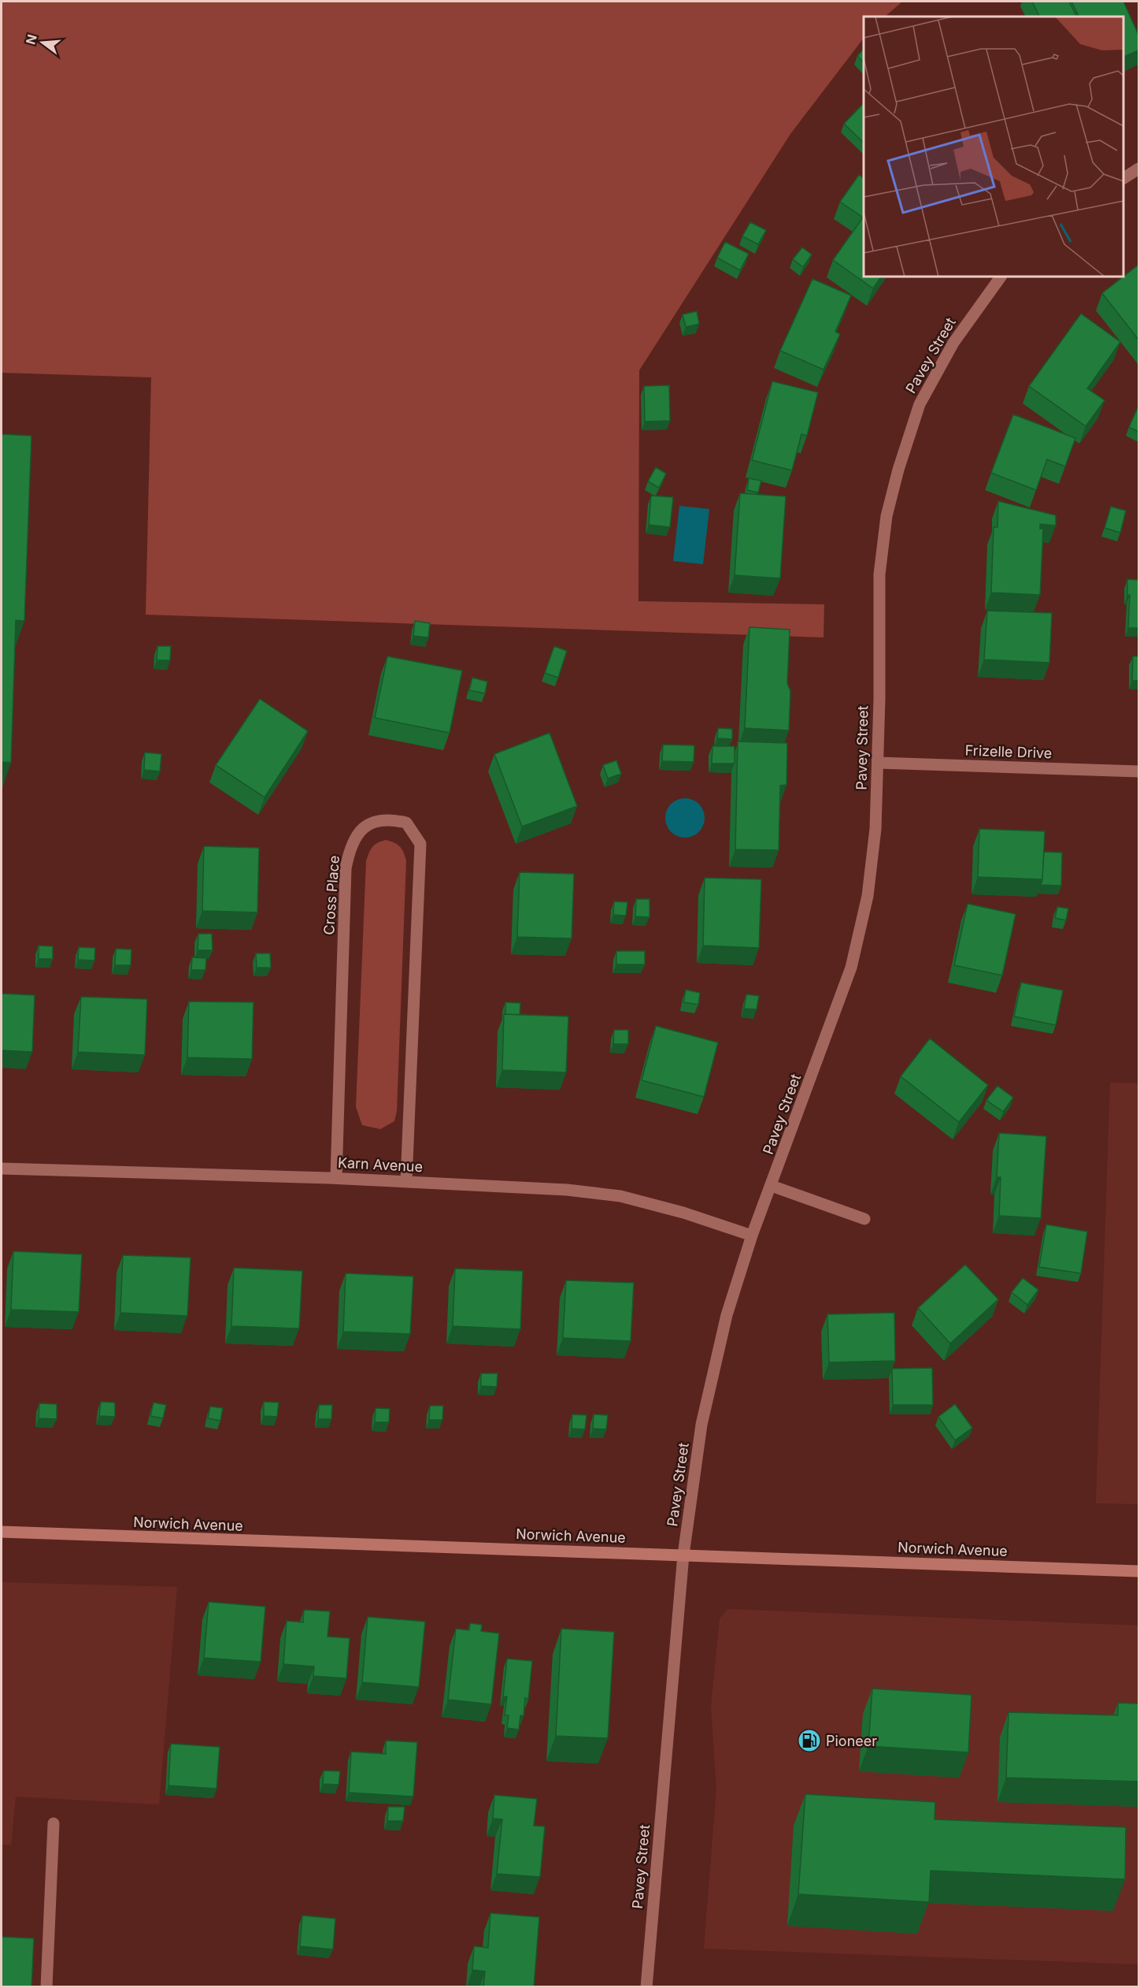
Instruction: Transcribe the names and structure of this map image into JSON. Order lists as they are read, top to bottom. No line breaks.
{"streets":{"main road":["Norwich Avenue"],"street":["Pavey Street","Frizelle Drive","Cross Place","Karn Avenue"]},"crossings":[["Pavey Street","Frizelle Drive"],["Pavey Street","Karn Avenue"],["Pavey Street","Norwich Avenue"],["Cross Place","Karn Avenue"]],"places":{"fuel station":["Pioneer"]},"north":"left"}
